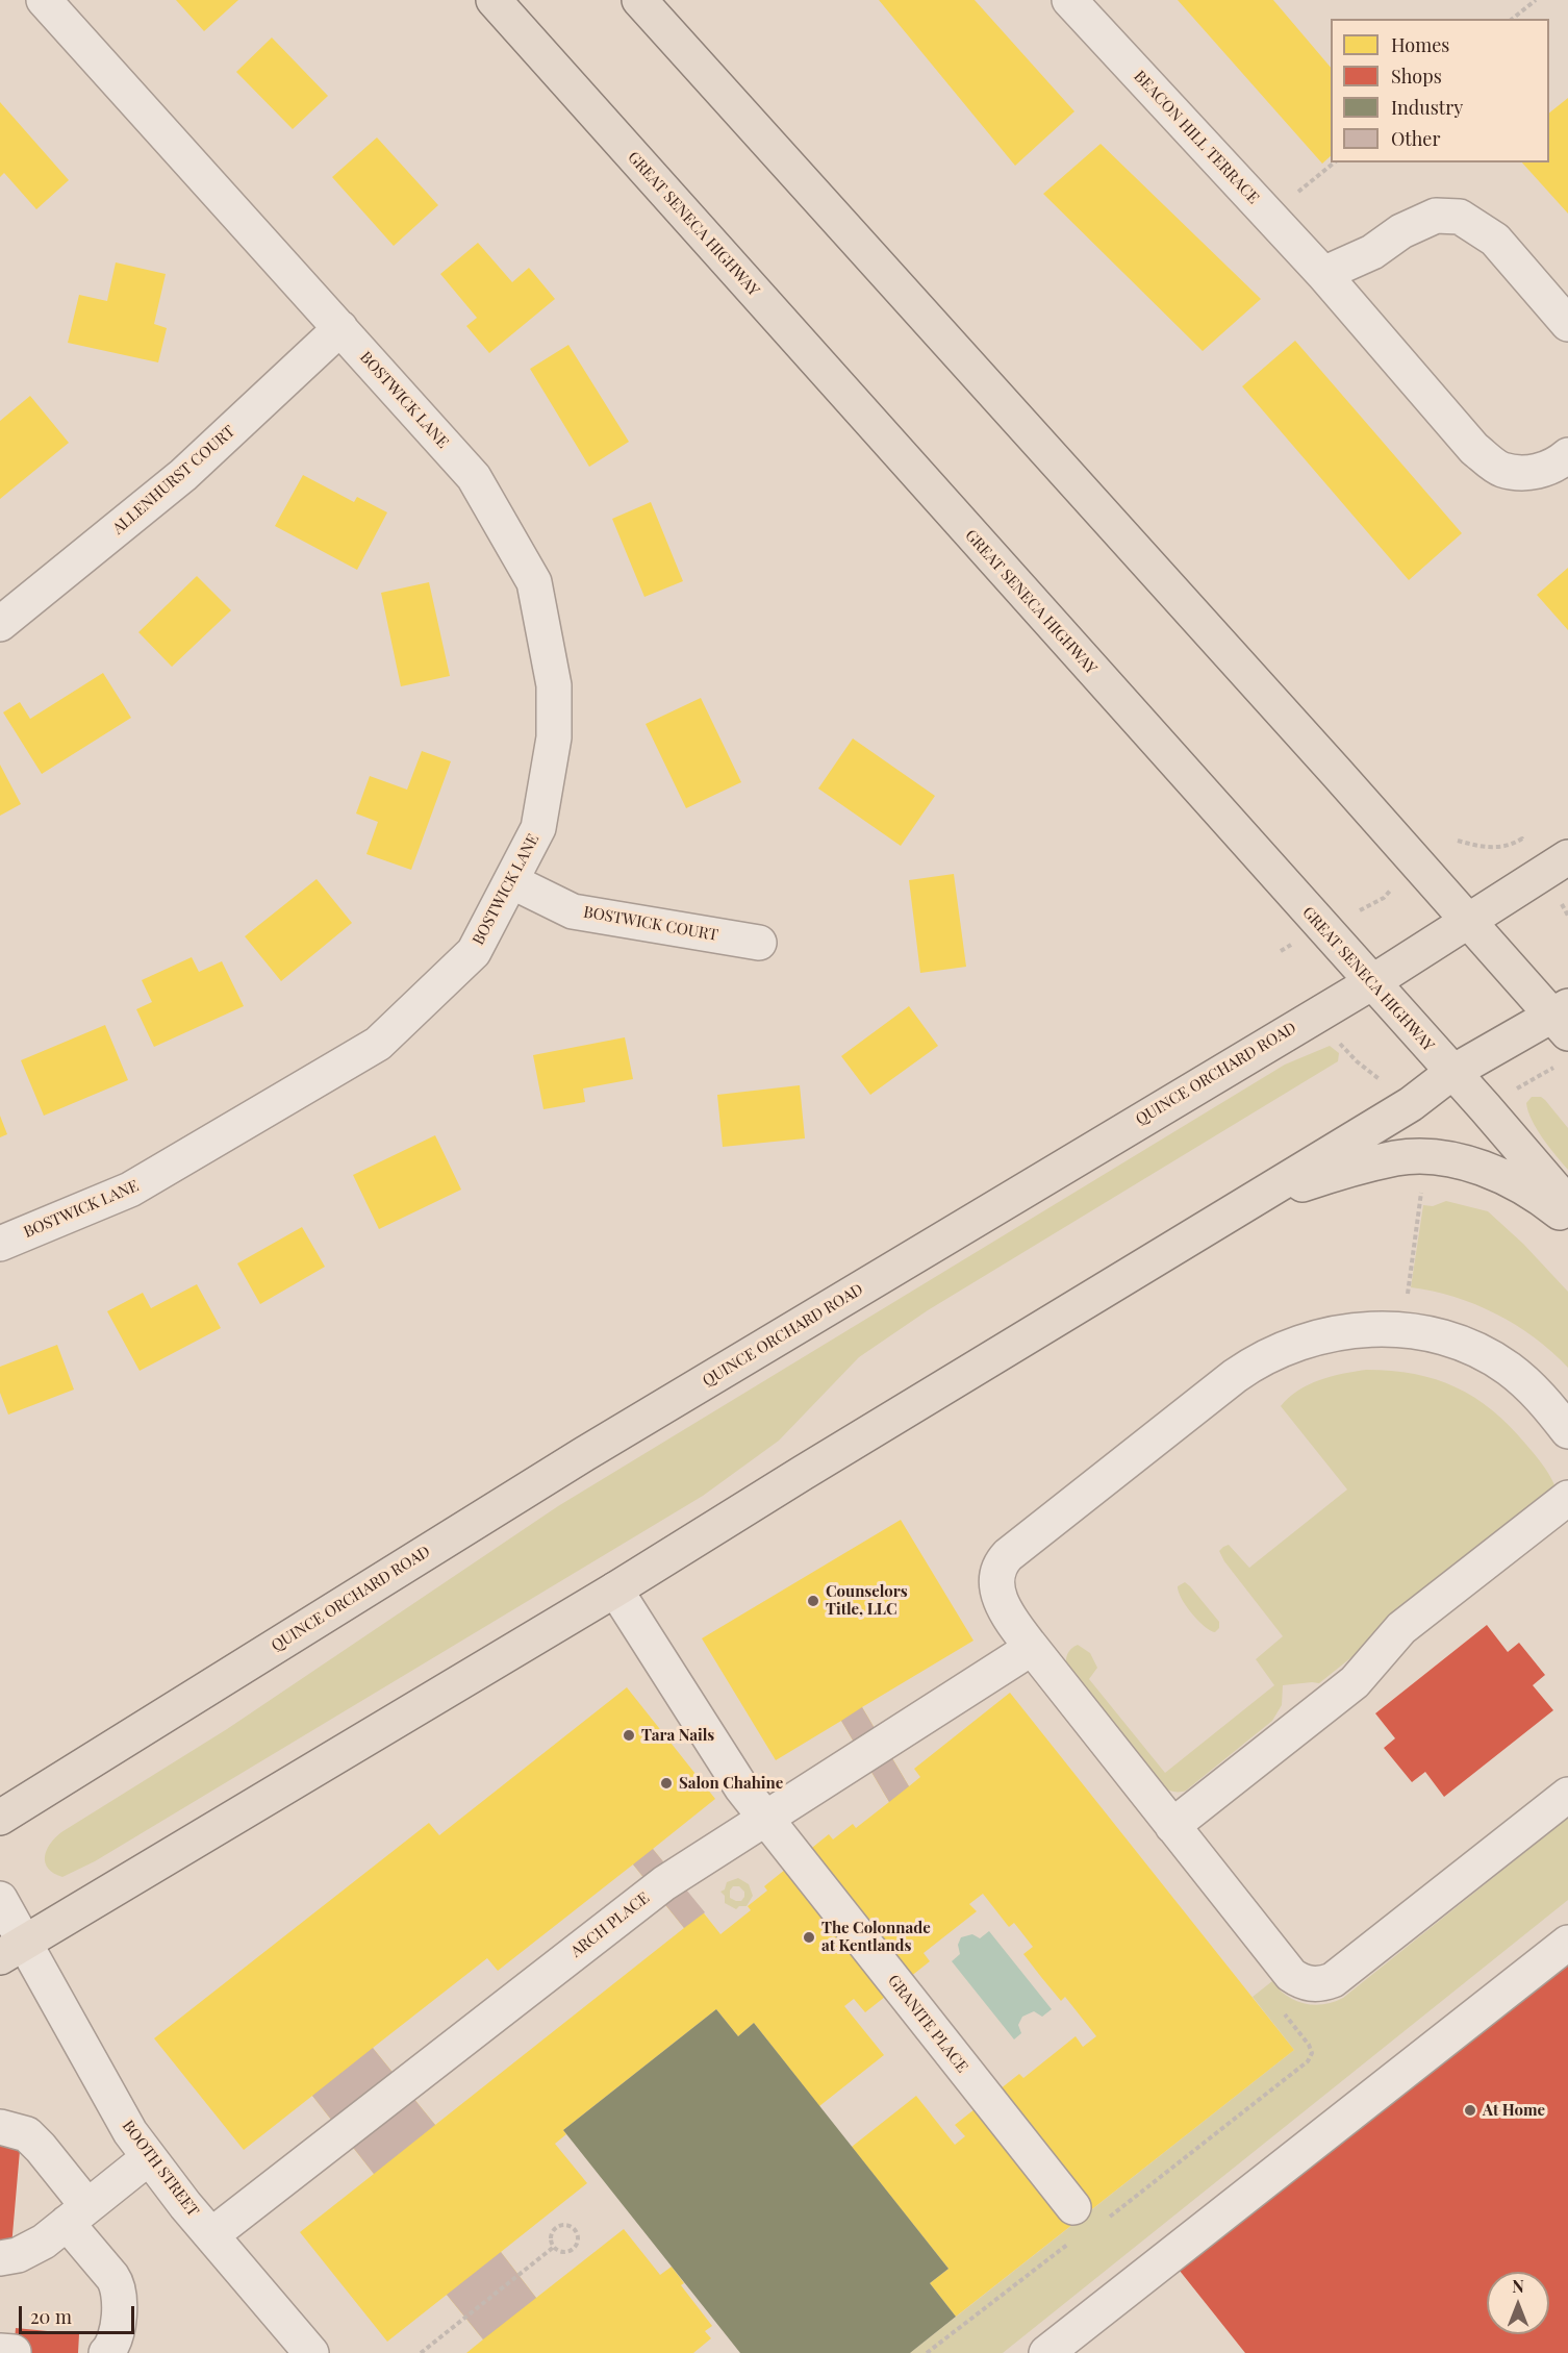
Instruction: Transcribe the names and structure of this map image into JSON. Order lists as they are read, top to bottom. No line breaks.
{"streets":{"main road":["GREAT SENECA HIGHWAY","QUINCE ORCHARD ROAD"],"street":["BEACON HILL TERRACE","BOSTWICK LANE","ALLENHURST COURT","BOSTWICK COURT","ARCH PLACE","GRANITE PLACE","BOOTH STREET"]},"crossings":[["GREAT SENECA HIGHWAY","QUINCE ORCHARD ROAD"],["BOSTWICK LANE","ALLENHURST COURT"],["BOSTWICK LANE","BOSTWICK COURT"],["ARCH PLACE","GRANITE PLACE"],["ARCH PLACE","BOOTH STREET"]],"places":["Counselors Title, LLC","Tara Nails","Salon Chahine","The Colonnade at Kentlands","At Home"],"legend":["Homes","Shops","Industry","Other"],"scale_bar":"20 m","north":"top"}
